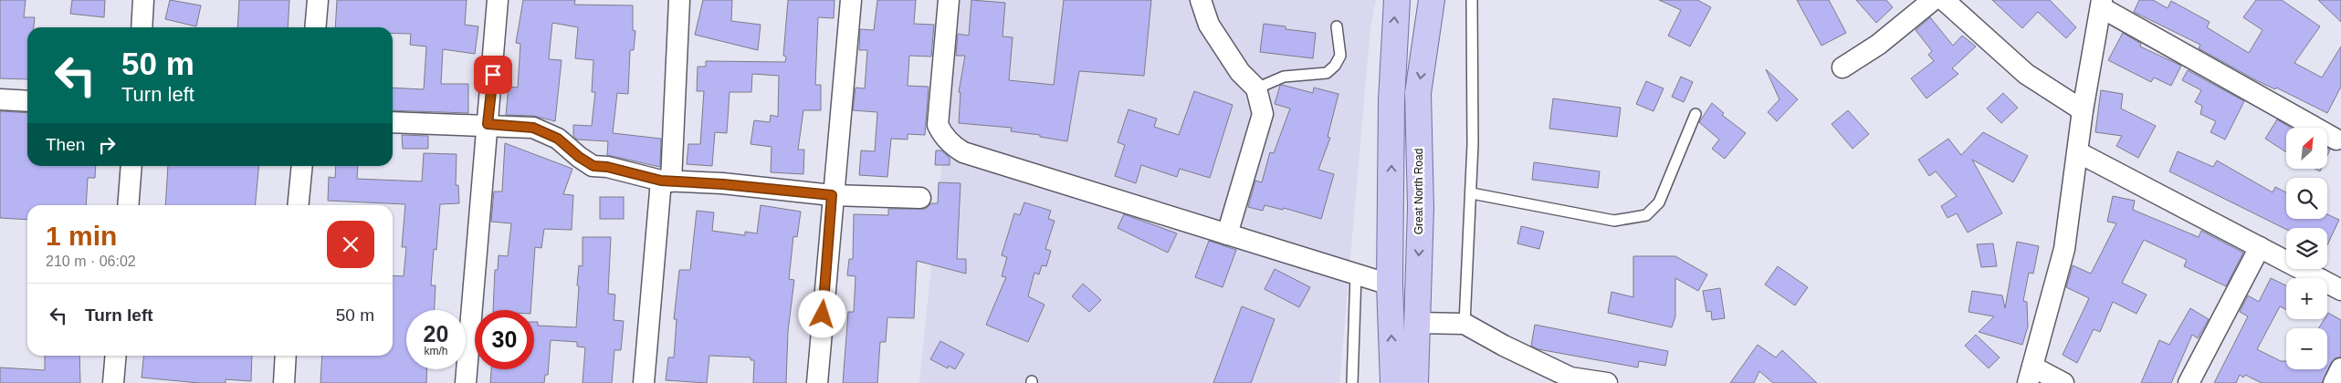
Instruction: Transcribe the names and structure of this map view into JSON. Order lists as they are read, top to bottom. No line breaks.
{"streets":{"main road":["Great North Road"]},"north":"top right","page":{"turn":["50 m","Turn left"],"then":"Then","map_buttons":["+","−"],"heading":["1 min","210 m · 06:02"],"list":[{"name":"Turn left","value":"50 m"}],"speed":"20 km/h","limit":"30"}}
